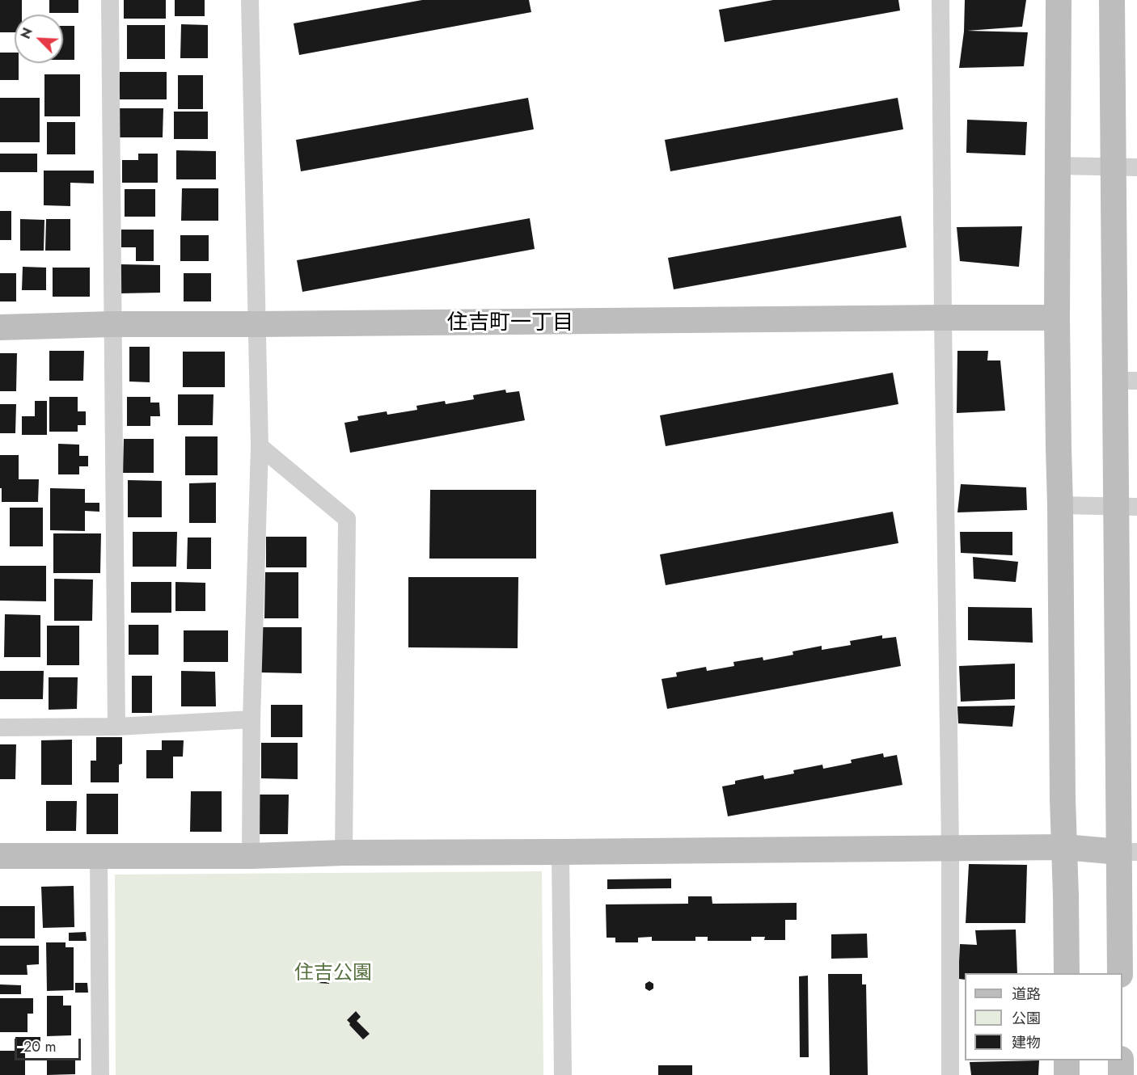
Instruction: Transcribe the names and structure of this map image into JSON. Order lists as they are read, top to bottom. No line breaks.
{"districts":["住吉町一丁目"],"parks":["住吉公園"],"legend":["道路","公園","建物"],"scale_bar":"20 m","north":"top left"}
